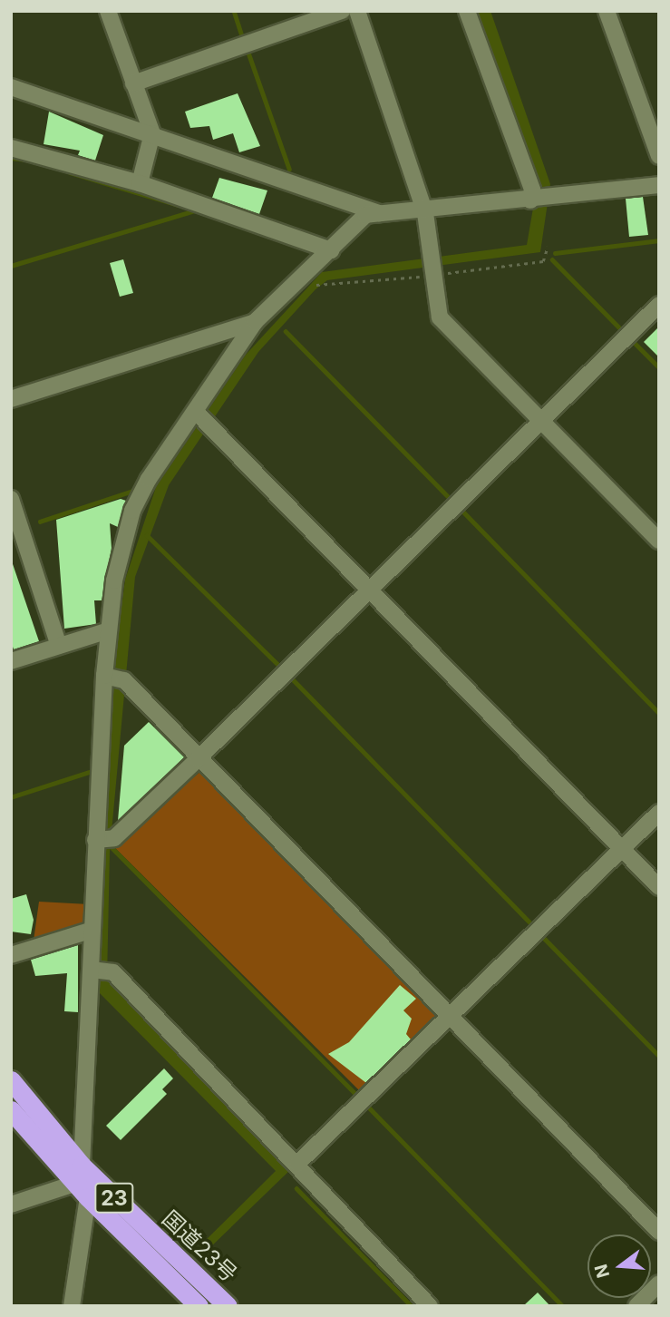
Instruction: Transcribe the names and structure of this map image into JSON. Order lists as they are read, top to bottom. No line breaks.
{"streets":{"highway":["23","国道23号"]},"north":"left"}
